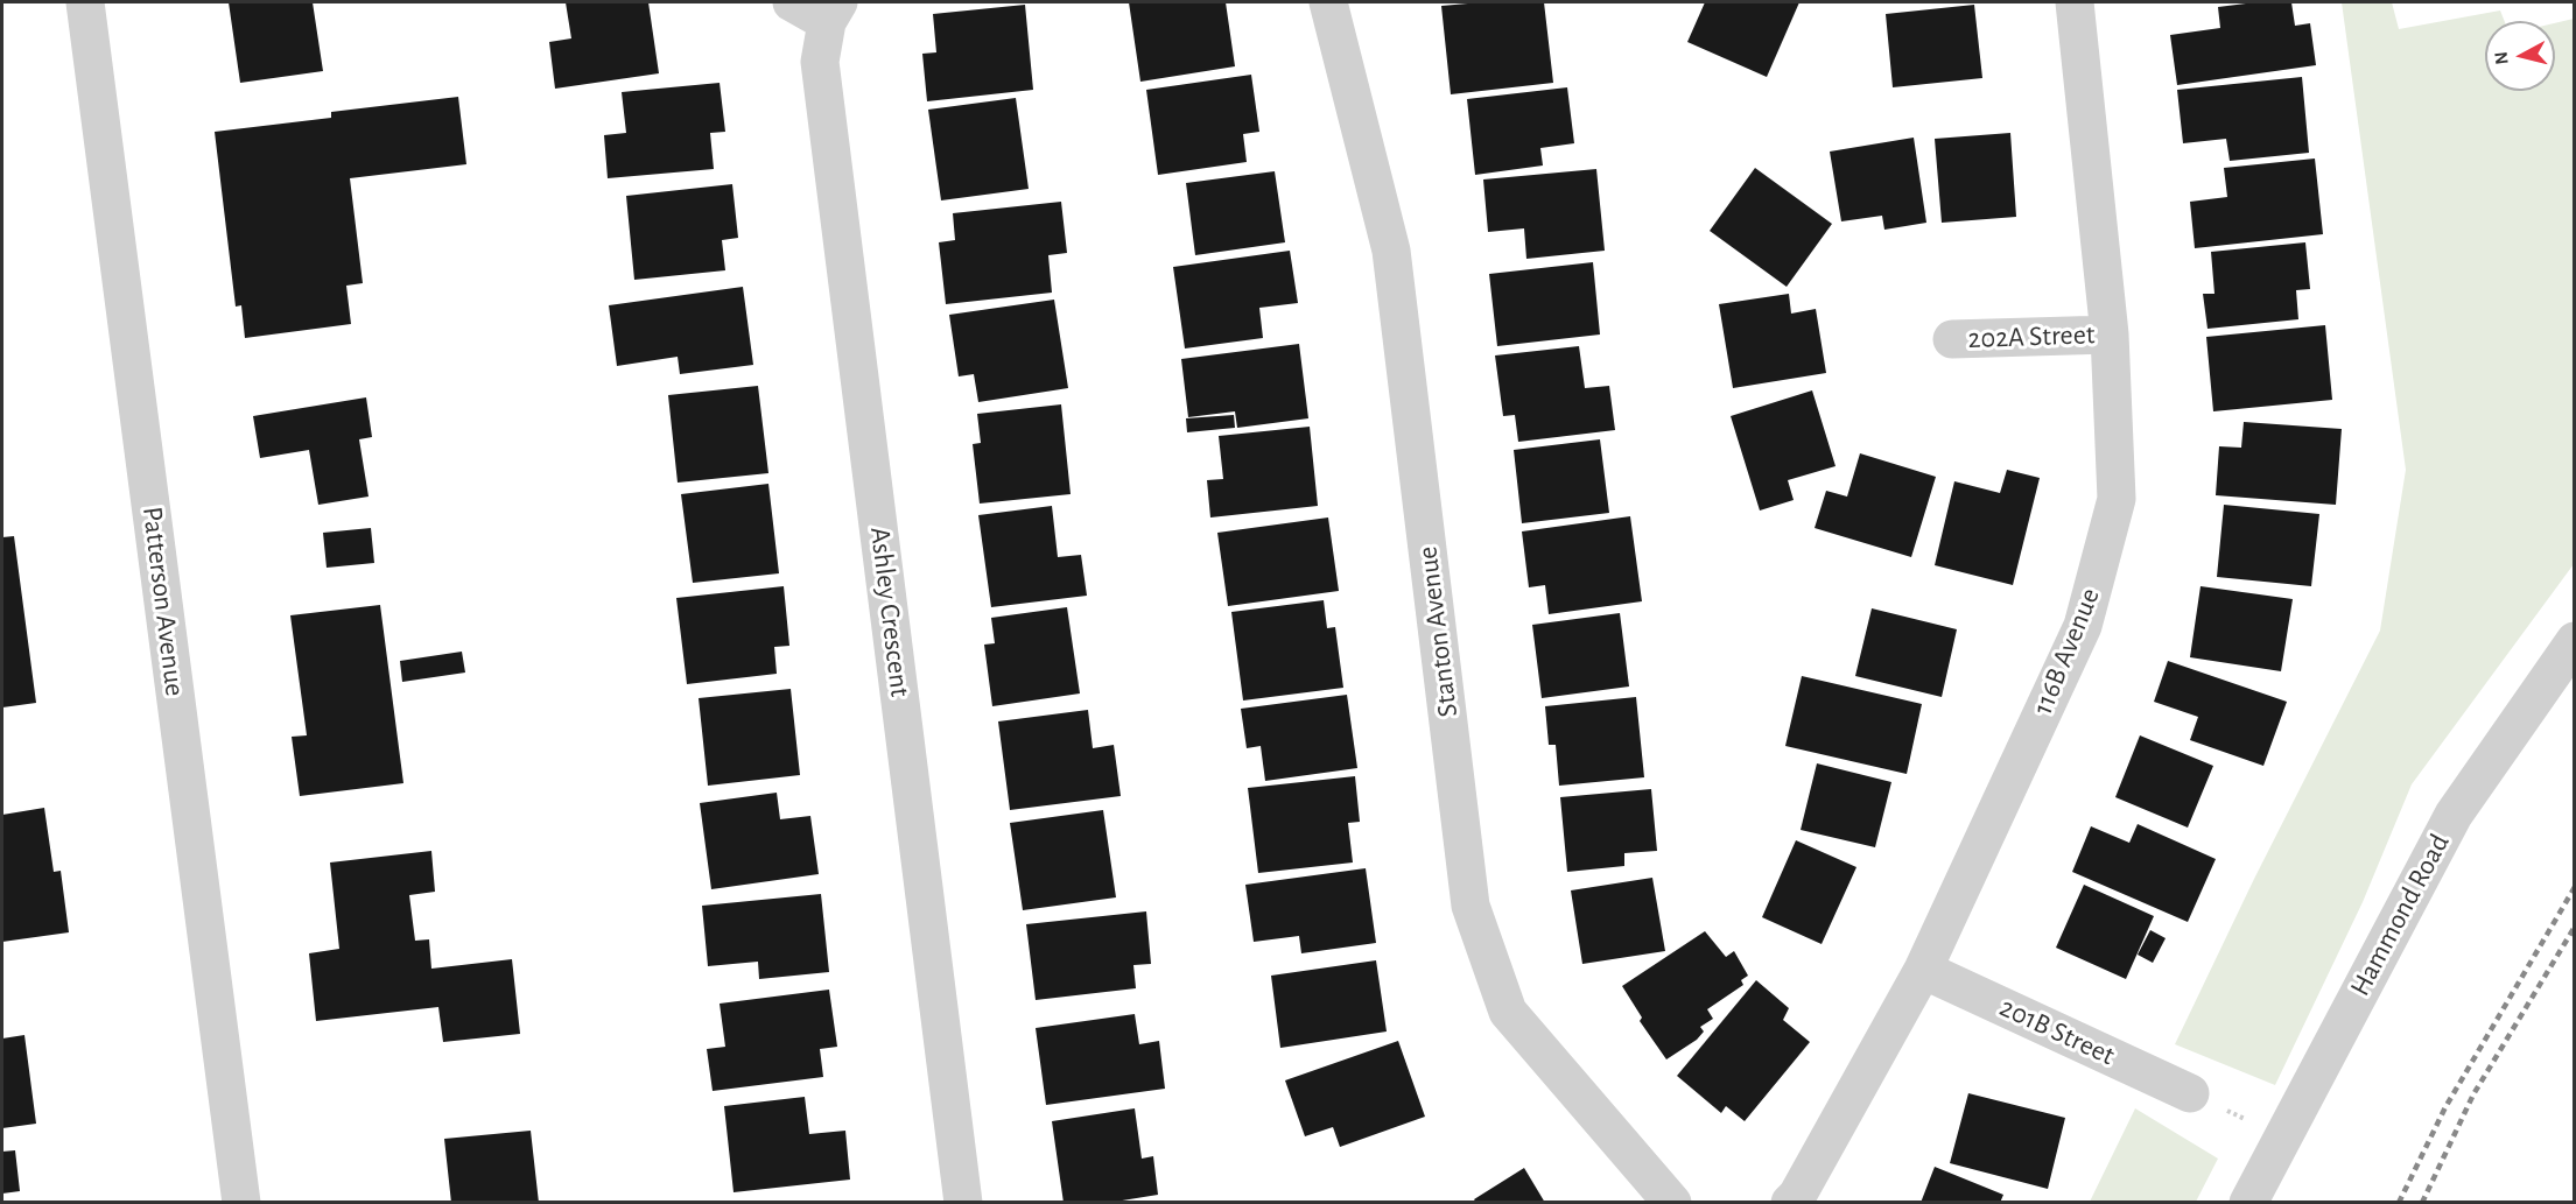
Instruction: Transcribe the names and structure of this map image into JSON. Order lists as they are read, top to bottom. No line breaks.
{"streets":{"street":["202A Street","Patterson Avenue","Ashley Crescent","Stanton Avenue","116B Avenue","Hammond Road","201B Street"]},"crossings":[["202A Street","116B Avenue"],["116B Avenue","201B Street"]],"north":"left"}
